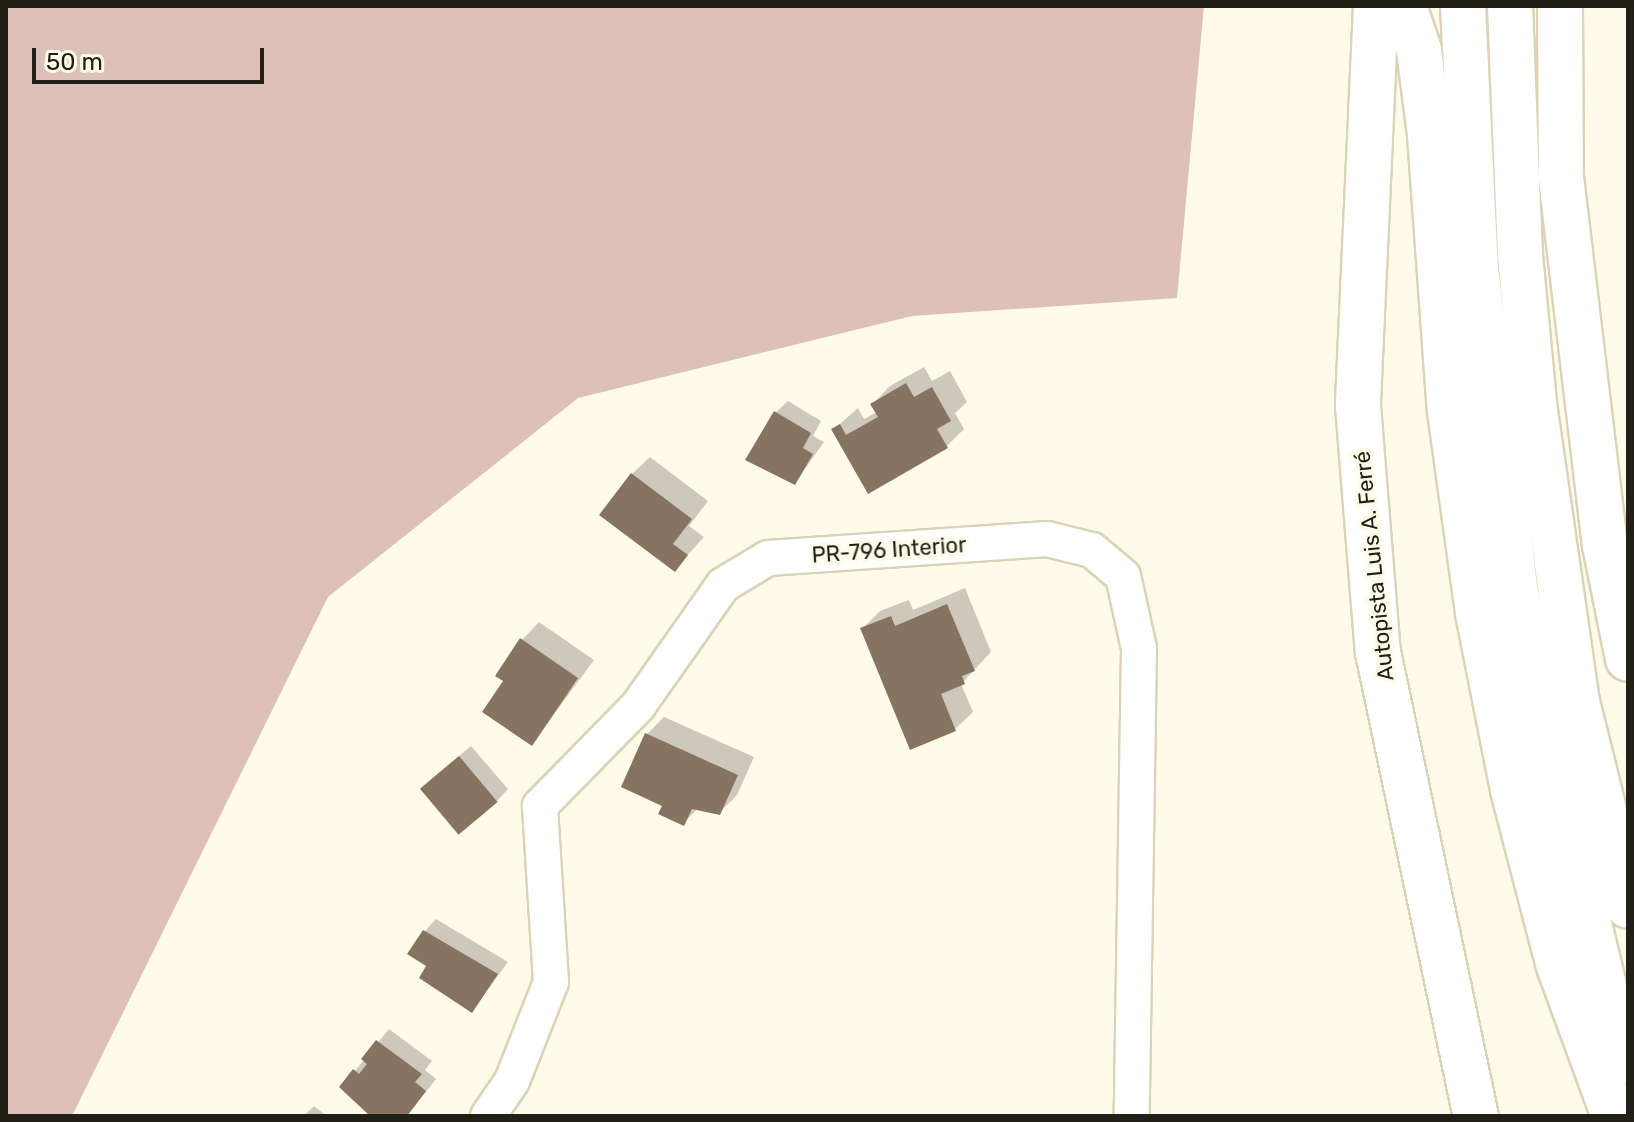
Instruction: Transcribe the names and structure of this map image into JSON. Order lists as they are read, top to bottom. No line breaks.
{"streets":{"highway":["Autopista Luis A. Ferré"],"street":["PR-796 Interior"]},"scale_bar":"50 m"}
